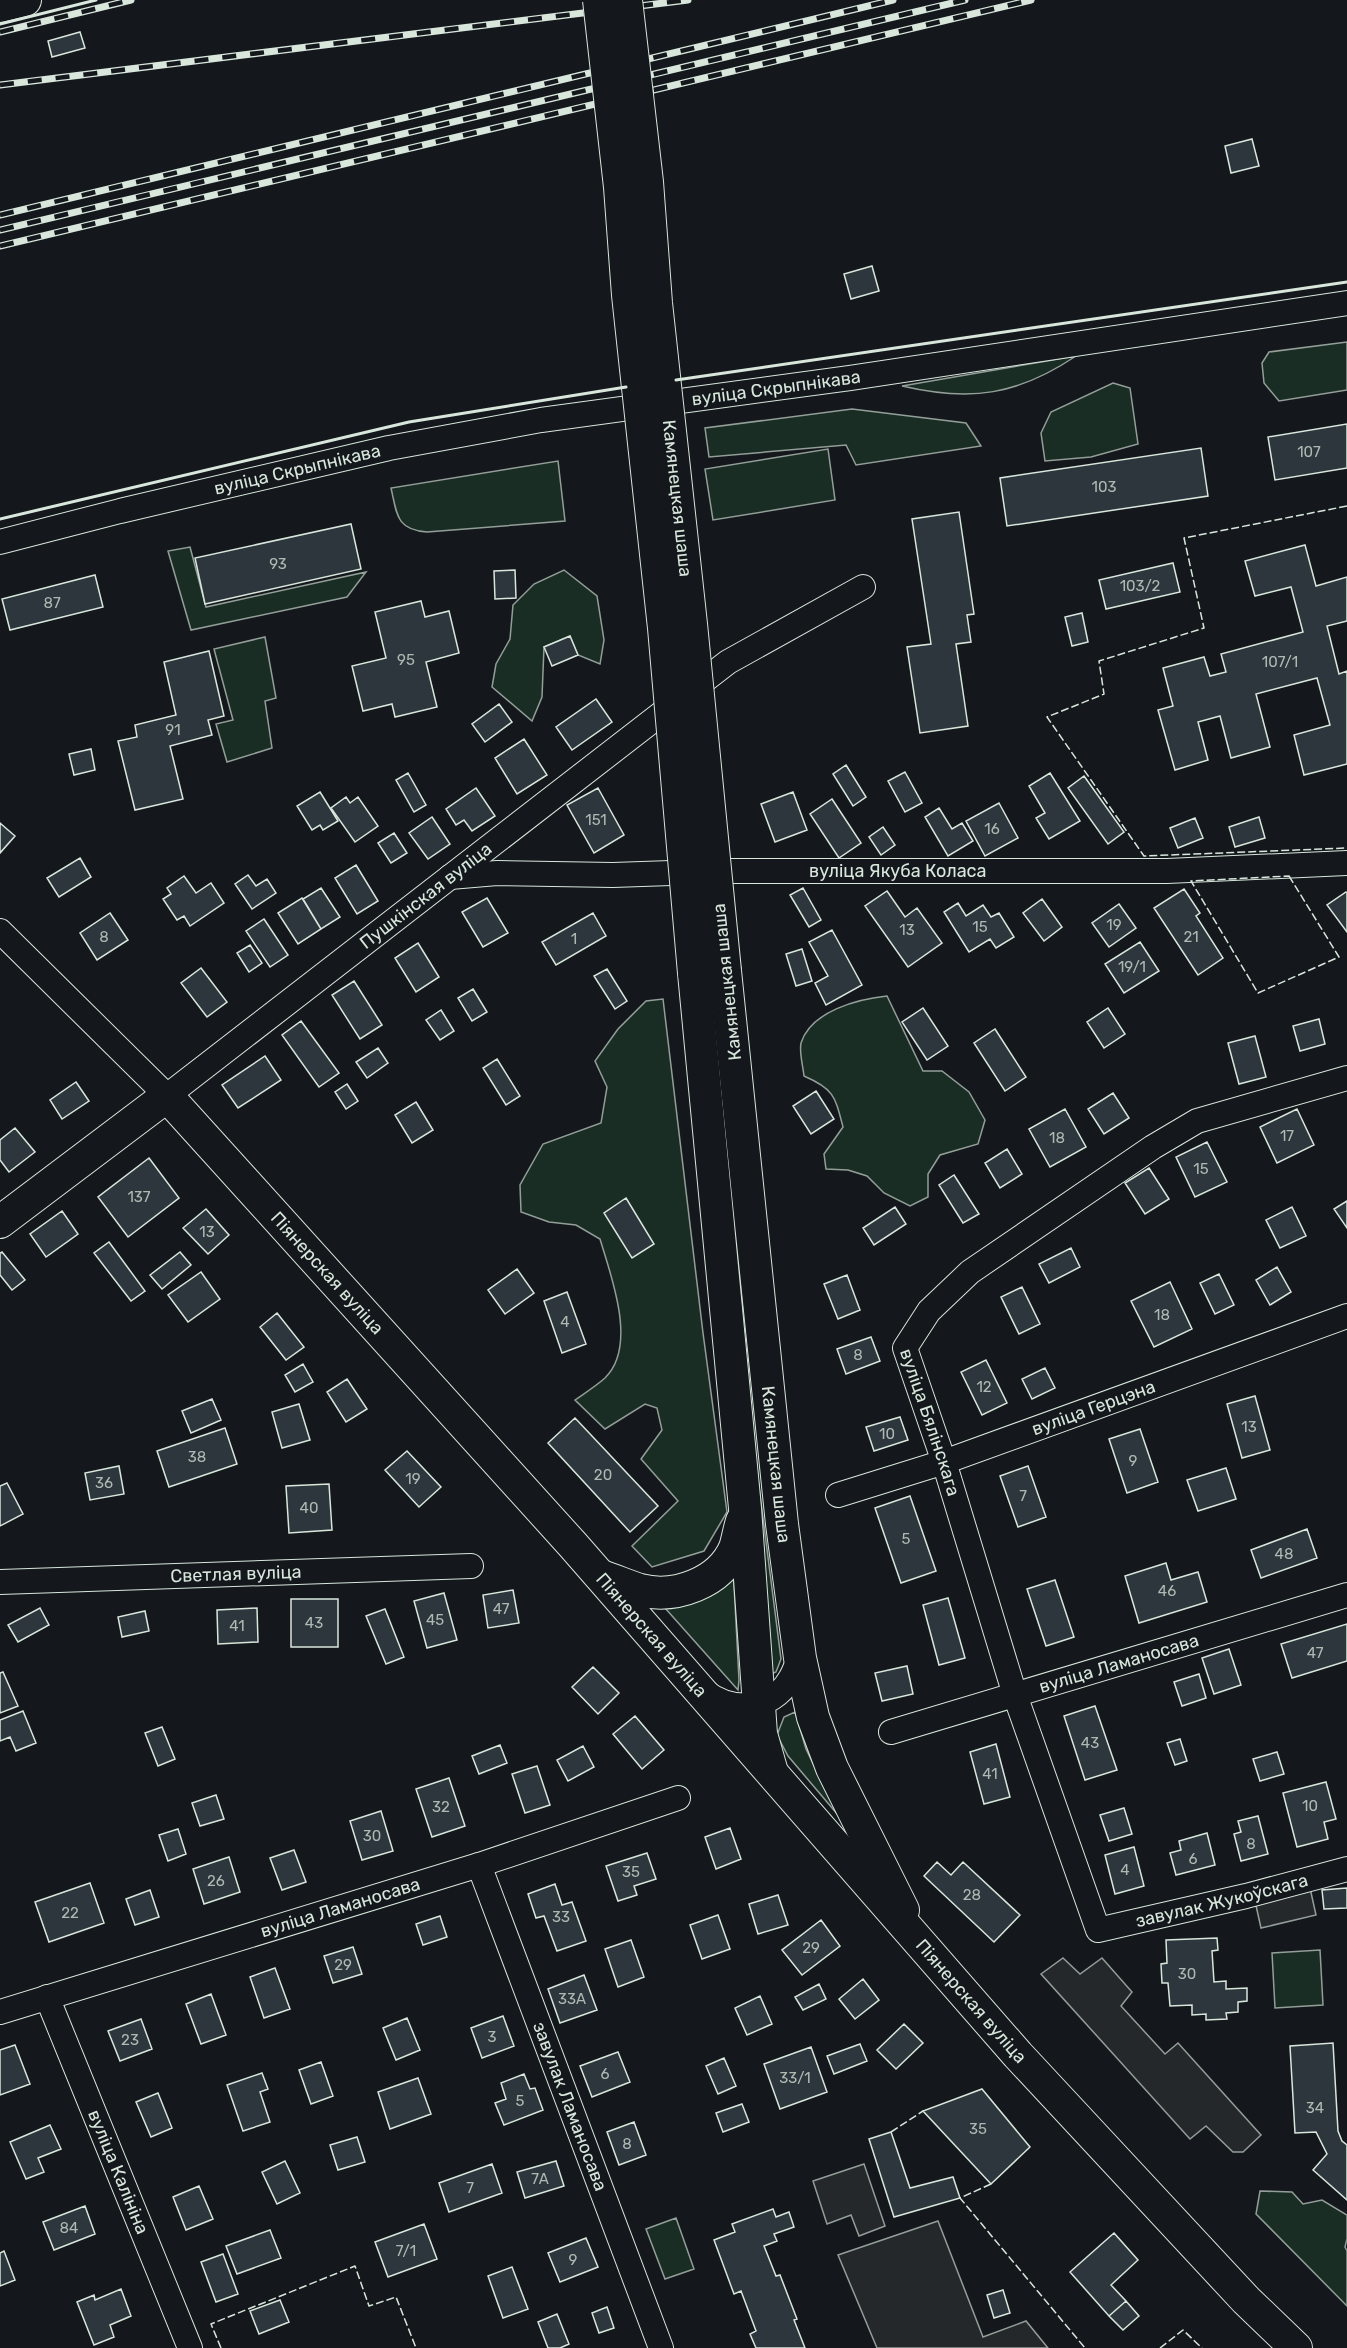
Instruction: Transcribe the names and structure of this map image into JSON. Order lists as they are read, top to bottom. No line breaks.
{"streets":{"main road":["Камянецкая шаша","Пушкінская вуліца","Піянерская вуліца"],"street":["вуліца Скрыпнікава","вуліца Якуба Коласа","вуліца Герцэна","вуліца Бялінскага","Светлая вуліца","вуліца Ламаносава","завулак Жукоўскага","завулак Ламаносава","вуліца Калініна"]},"crossings":[["Камянецкая шаша","Піянерская вуліца"],["вуліца Якуба Коласа","Пушкінская вуліца"],["Пушкінская вуліца","Піянерская вуліца"],["вуліца Герцэна","вуліца Бялінскага"],["вуліца Бялінскага","вуліца Ламаносава"],["вуліца Бялінскага","завулак Жукоўскага"],["вуліца Ламаносава","завулак Ламаносава"],["вуліца Ламаносава","вуліца Калініна"]],"house_numbers":["107","103","93","103/2","87","95","107/1","91","151","16","19","15","13","8","21","1","19/1","17","18","15","137","13","18","4","8","12","13","10","38","9","20","19","36","7","40","5","48","46","47","45","43","41","47","43","41","10","32","30","8","6","4","35","26","28","22","33","29","29","30","33А","3","23","6","33/1","5","34","35","8","7А","7","84","7/1","9"]}
